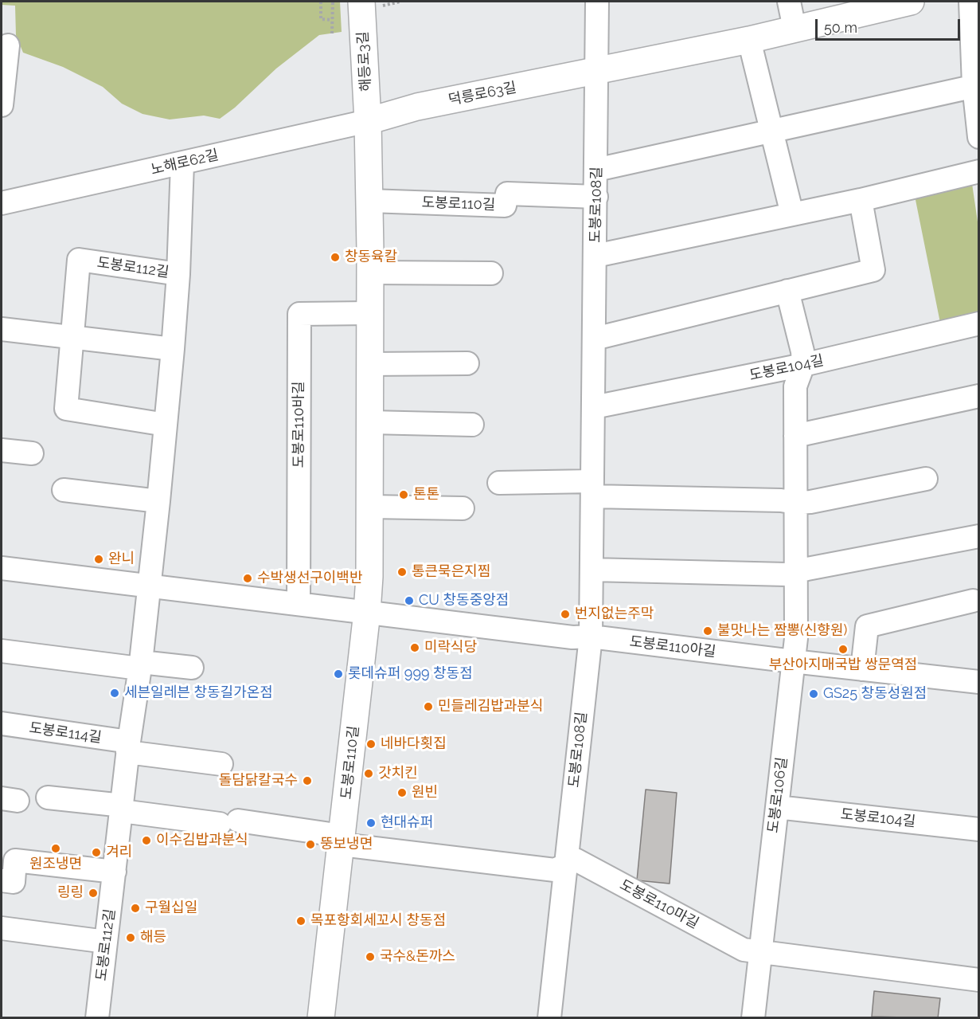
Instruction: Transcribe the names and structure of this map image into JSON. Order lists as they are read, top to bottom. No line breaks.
{"streets":{"street":["해등로3길","덕릉로63길","노해로62길","도봉로110길","도봉로108길","도봉로112길","도봉로104길","도봉로110바길","도봉로110아길","도봉로114길","도봉로106길","도봉로110마길"]},"crossings":[["해등로3길","덕릉로63길"],["해등로3길","노해로62길"],["해등로3길","도봉로110길"],["덕릉로63길","노해로62길"],["덕릉로63길","도봉로110길"],["덕릉로63길","도봉로108길"],["노해로62길","도봉로110길"],["노해로62길","도봉로112길"],["도봉로110길","도봉로108길"],["도봉로110길","도봉로110바길"],["도봉로110길","도봉로110아길"],["도봉로110길","도봉로110마길"],["도봉로108길","도봉로104길"],["도봉로108길","도봉로110아길"],["도봉로108길","도봉로110마길"],["도봉로112길","도봉로114길"],["도봉로112길","도봉로110마길"],["도봉로104길","도봉로106길"],["도봉로110아길","도봉로106길"],["도봉로106길","도봉로110마길"]],"places":["창동육칼","톤톤","완니","통큰묵은지찜","수박생선구이백반","CU 창동중앙점","번지없는주막","불맛나는 짬뽕(신향원)","미락식당","부산아지매국밥 쌍문역점","롯데슈퍼 999 창동점","세븐일레븐 창동길가온점","GS25 창동성원점","민들레김밥과분식","네바다횟집","갓치킨","돌담닭칼국수","원빈","현대슈퍼","이수김밥과분식","뚱보냉면","원조냉면","겨리","링링","구월십일","목포항회세꼬시 창동점","해등","국수&돈까스"],"scale_bar":"50 m"}
